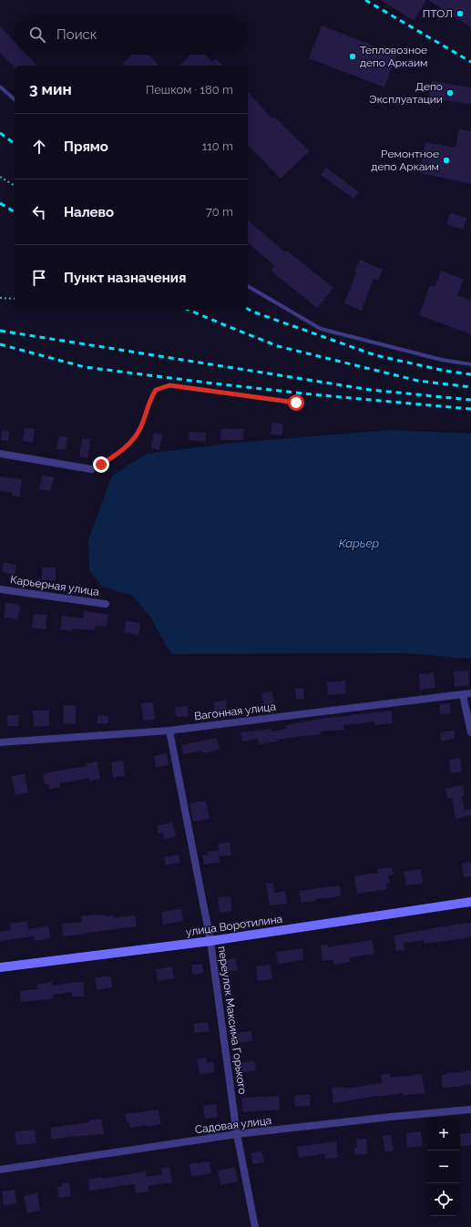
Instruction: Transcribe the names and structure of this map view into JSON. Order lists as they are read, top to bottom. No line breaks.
{"streets":{"street":["Карьерная улица","Вагонная улица","улица Воротилина","переулок Максима Горького","Садовая улица"]},"crossings":[["Вагонная улица","переулок Максима Горького"],["улица Воротилина","переулок Максима Горького"],["переулок Максима Горького","Садовая улица"]],"water":["Карьер"],"places":["ПТОЛ","Тепловозное депо Аркаим","Депо Эксплуатации","Ремонтное депо Аркаим"],"page":{"search":"Поиск","heading":["3 мин","Пешком · 180 m"],"list":[["Прямо","110 m"],["Налево","70 m"],"Пункт назначения"],"map_buttons":["+","−"]}}
